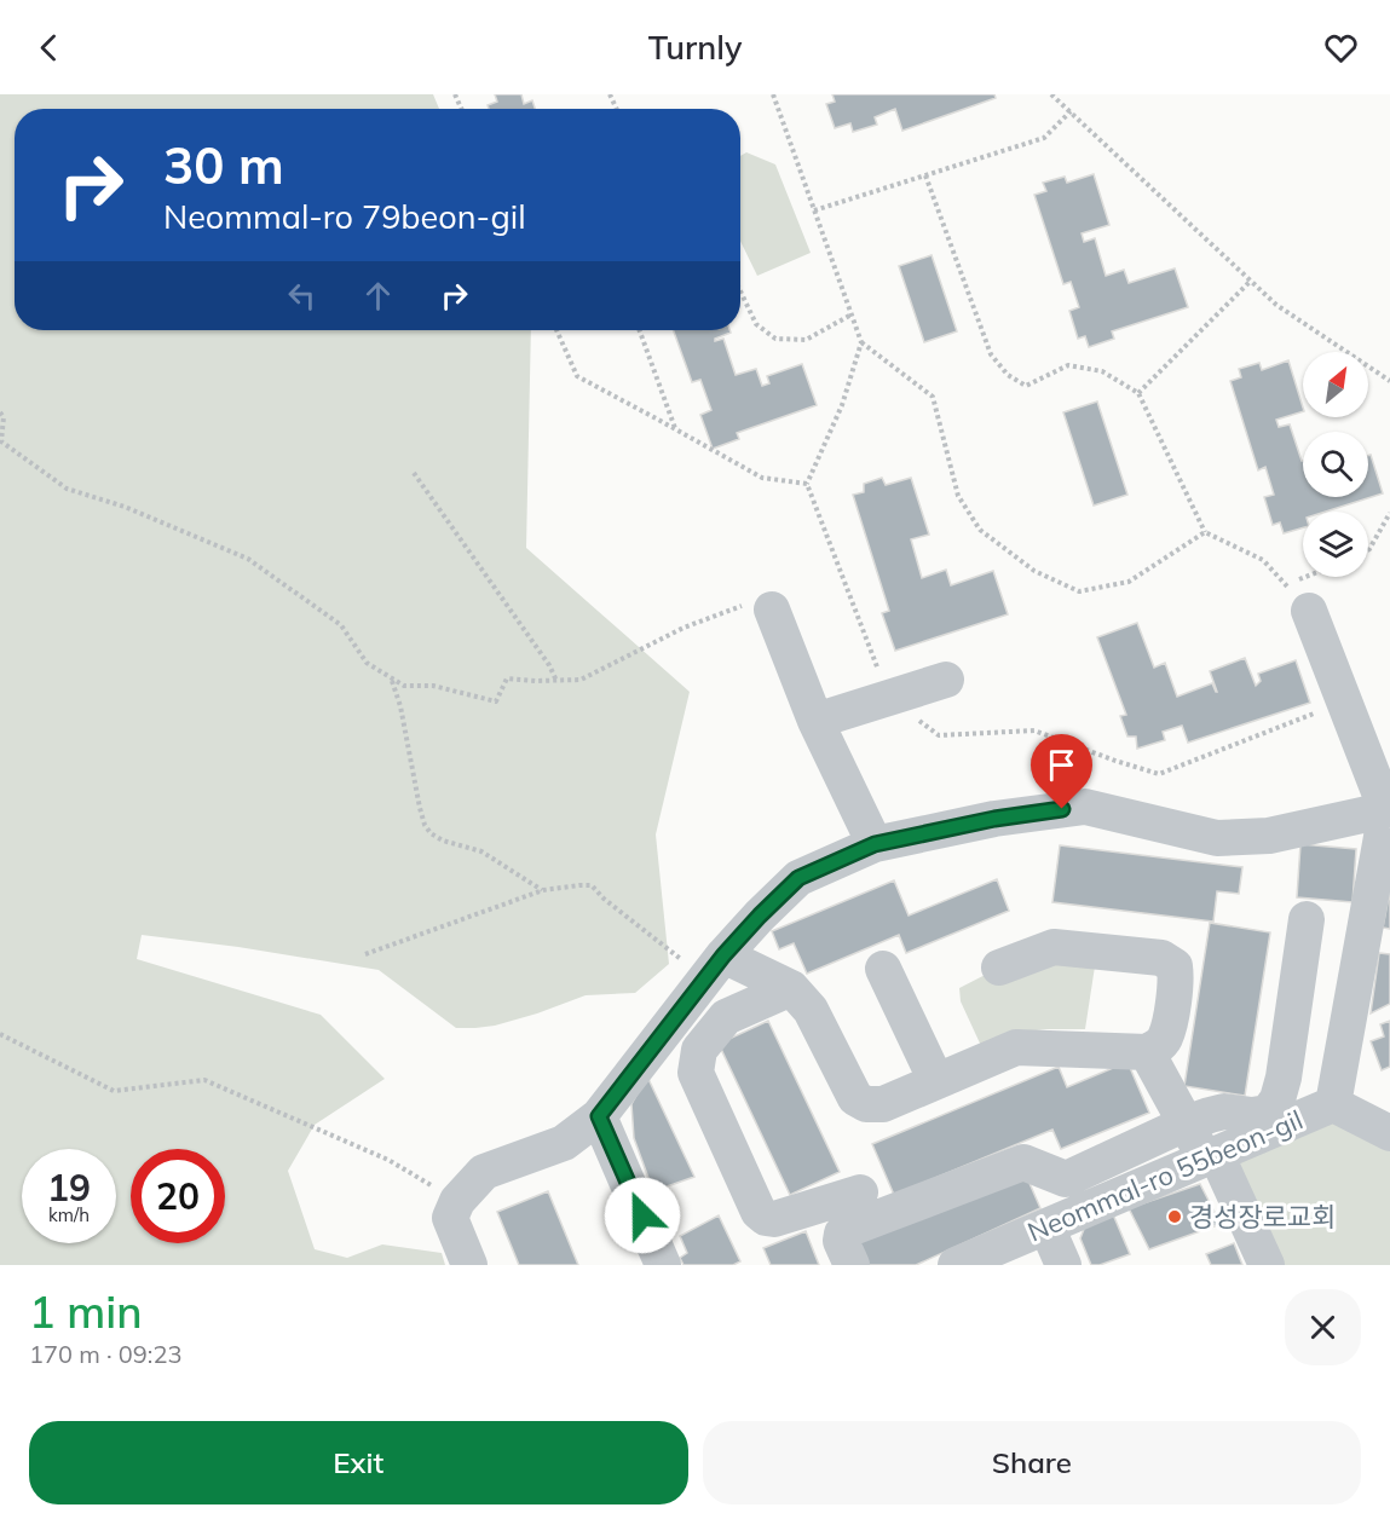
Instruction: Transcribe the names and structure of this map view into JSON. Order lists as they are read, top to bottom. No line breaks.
{"streets":{"lane":["Neommal-ro 55beon-gil"]},"places":["경성장로교회"],"north":"top right","page":{"header":"Turnly","turn":["30 m","Neommal-ro 79beon-gil"],"speed":"19 km/h","limit":"20","heading":["1 min","170 m · 09:23"],"buttons":["Exit","Share"]}}
